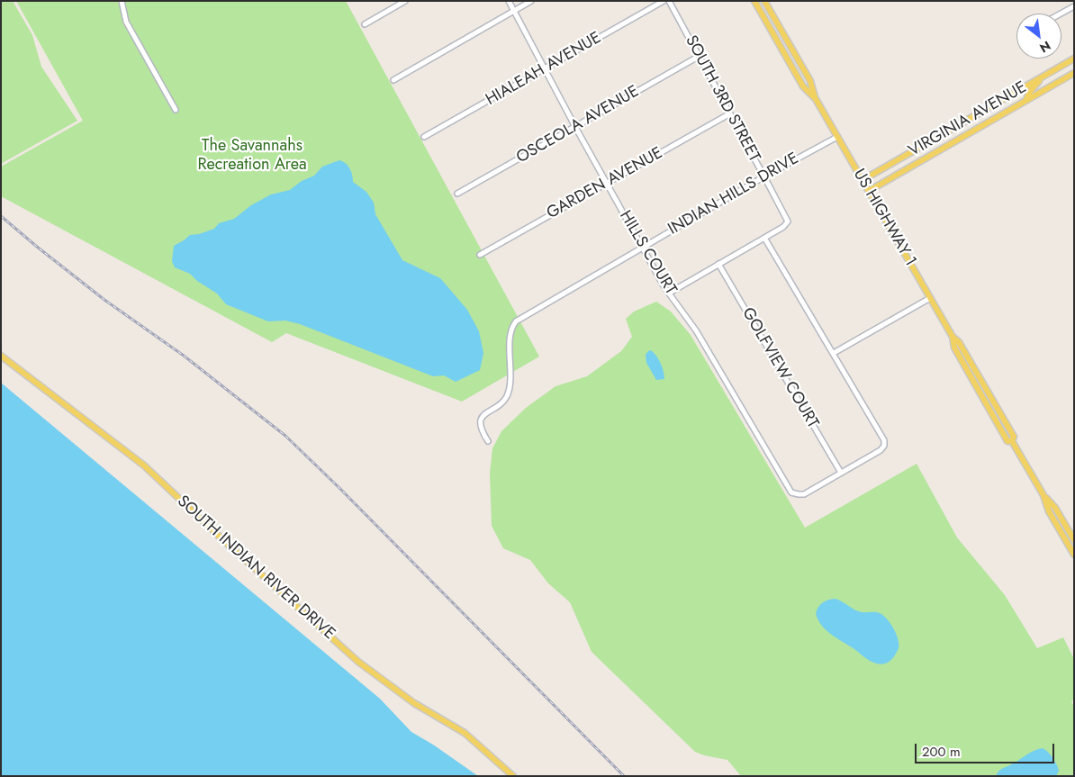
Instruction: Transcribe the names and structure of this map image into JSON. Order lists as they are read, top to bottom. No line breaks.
{"streets":{"main road":["VIRGINIA AVENUE","US HIGHWAY 1","SOUTH INDIAN RIVER DRIVE"],"street":["HIALEAH AVENUE","SOUTH 3RD STREET","OSCEOLA AVENUE","GARDEN AVENUE","INDIAN HILLS DRIVE","HILLS COURT","GOLFVIEW COURT"]},"crossings":[["HIALEAH AVENUE","HILLS COURT"],["SOUTH 3RD STREET","OSCEOLA AVENUE"],["SOUTH 3RD STREET","GARDEN AVENUE"],["SOUTH 3RD STREET","INDIAN HILLS DRIVE"],["VIRGINIA AVENUE","US HIGHWAY 1"],["OSCEOLA AVENUE","HILLS COURT"],["GARDEN AVENUE","HILLS COURT"],["INDIAN HILLS DRIVE","US HIGHWAY 1"],["INDIAN HILLS DRIVE","HILLS COURT"],["HILLS COURT","GOLFVIEW COURT"]],"parks":["The Savannahs Recreation Area"],"scale_bar":"200 m","north":"bottom right"}
